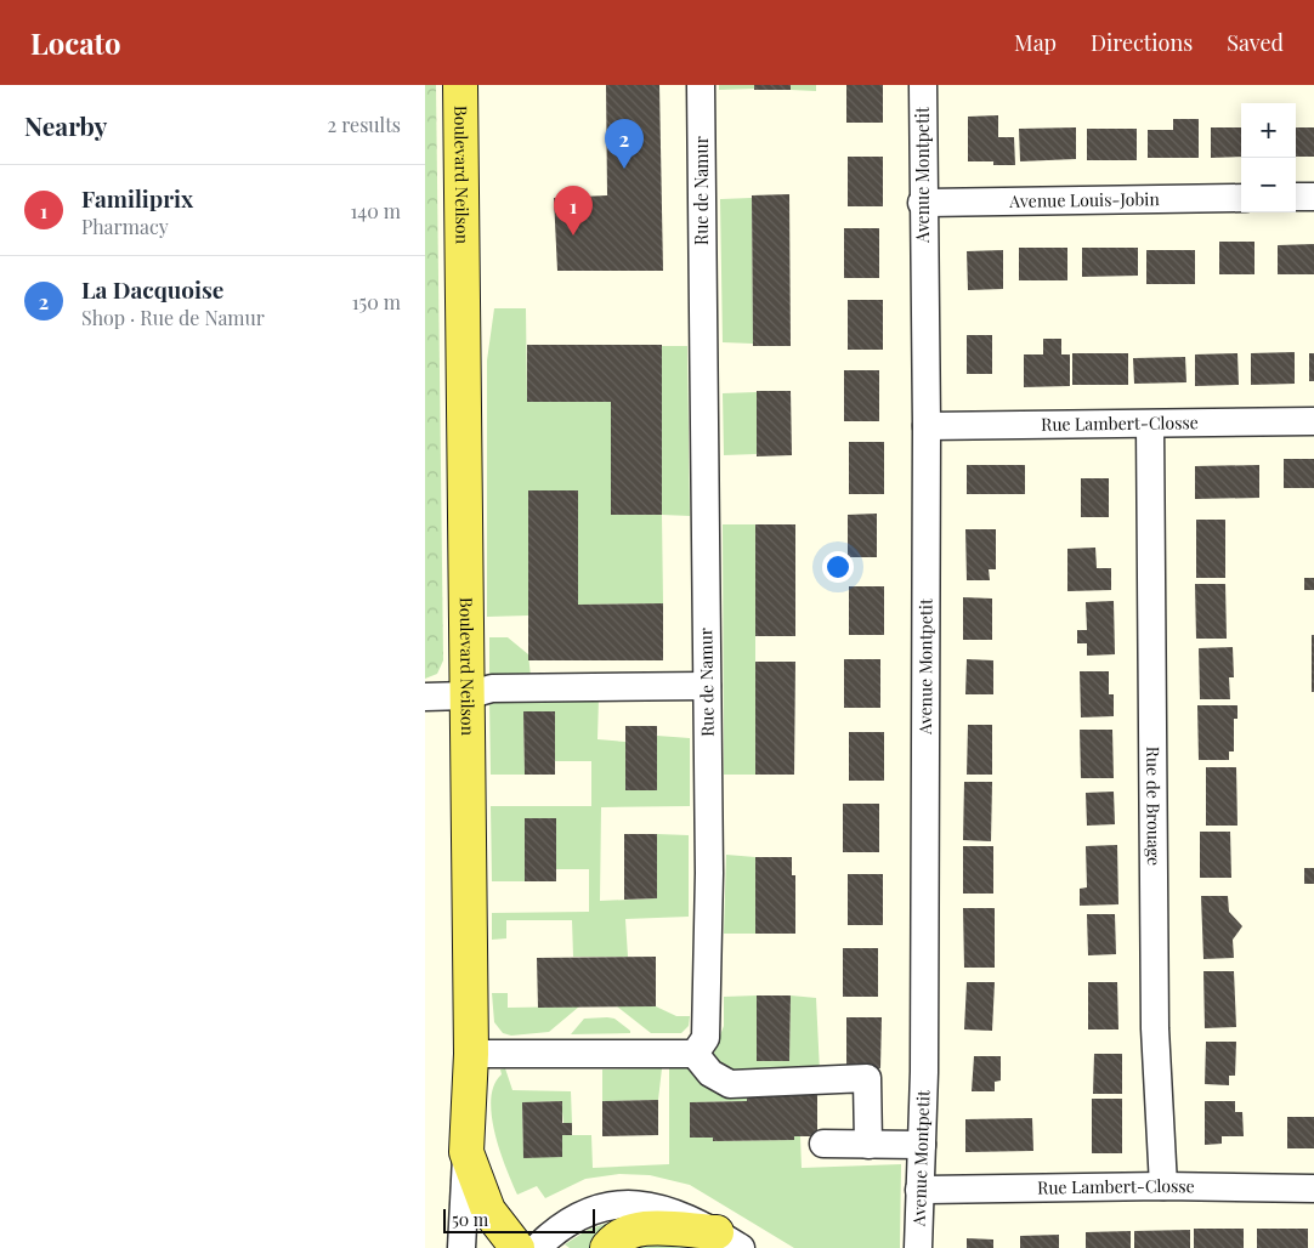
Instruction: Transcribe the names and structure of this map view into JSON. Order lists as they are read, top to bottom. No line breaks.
{"streets":{"main road":["Boulevard Neilson"],"street":["Avenue Montpetit","Rue de Namur","Avenue Louis-Jobin","Rue Lambert-Closse","Rue de Brouage"]},"crossings":[["Avenue Montpetit","Avenue Louis-Jobin"],["Avenue Montpetit","Rue Lambert-Closse"],["Rue Lambert-Closse","Rue de Brouage"]],"scale_bar":"50 m","page":{"header":"Locato","nav":["Map","Directions","Saved"],"heading":["Nearby","2 results"],"map_buttons":["+","−"],"pins":["2","1"],"list":[{"mark":"1","name":"Familiprix","note":"Pharmacy","value":"140 m"},{"mark":"2","name":"La Dacquoise","note":"Shop · Rue de Namur","value":"150 m"}],"scale":"50 m"}}
